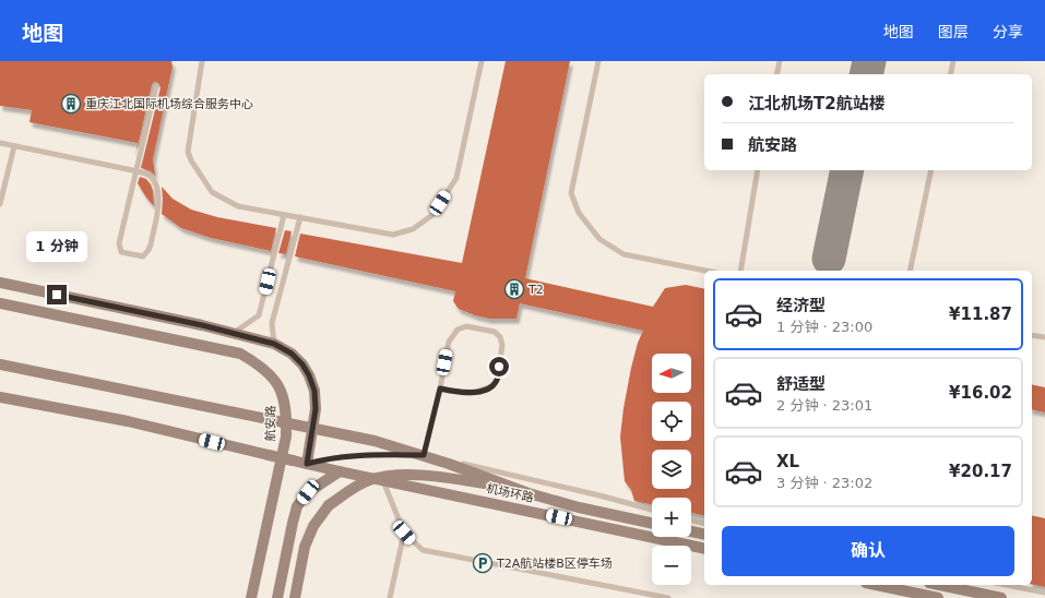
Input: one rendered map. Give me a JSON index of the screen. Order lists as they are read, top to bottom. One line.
{"streets":{"street":["航安路","机场环路"]},"places":{"building":["重庆江北国际机场综合服务中心","T2"],"parking":["T2A航站楼B区停车场"]},"north":"left","page":{"header":"地图","nav":["地图","图层","分享"],"banner":["江北机场T2航站楼","航安路"],"bubble":"1 分钟","list":[{"name":"经济型","note":"1 分钟 · 23:00","value":"¥11.87"},{"name":"舒适型","note":"2 分钟 · 23:01","value":"¥16.02"},{"name":"XL","note":"3 分钟 · 23:02","value":"¥20.17"}],"map_buttons":["+","−"],"buttons":"确认"}}
